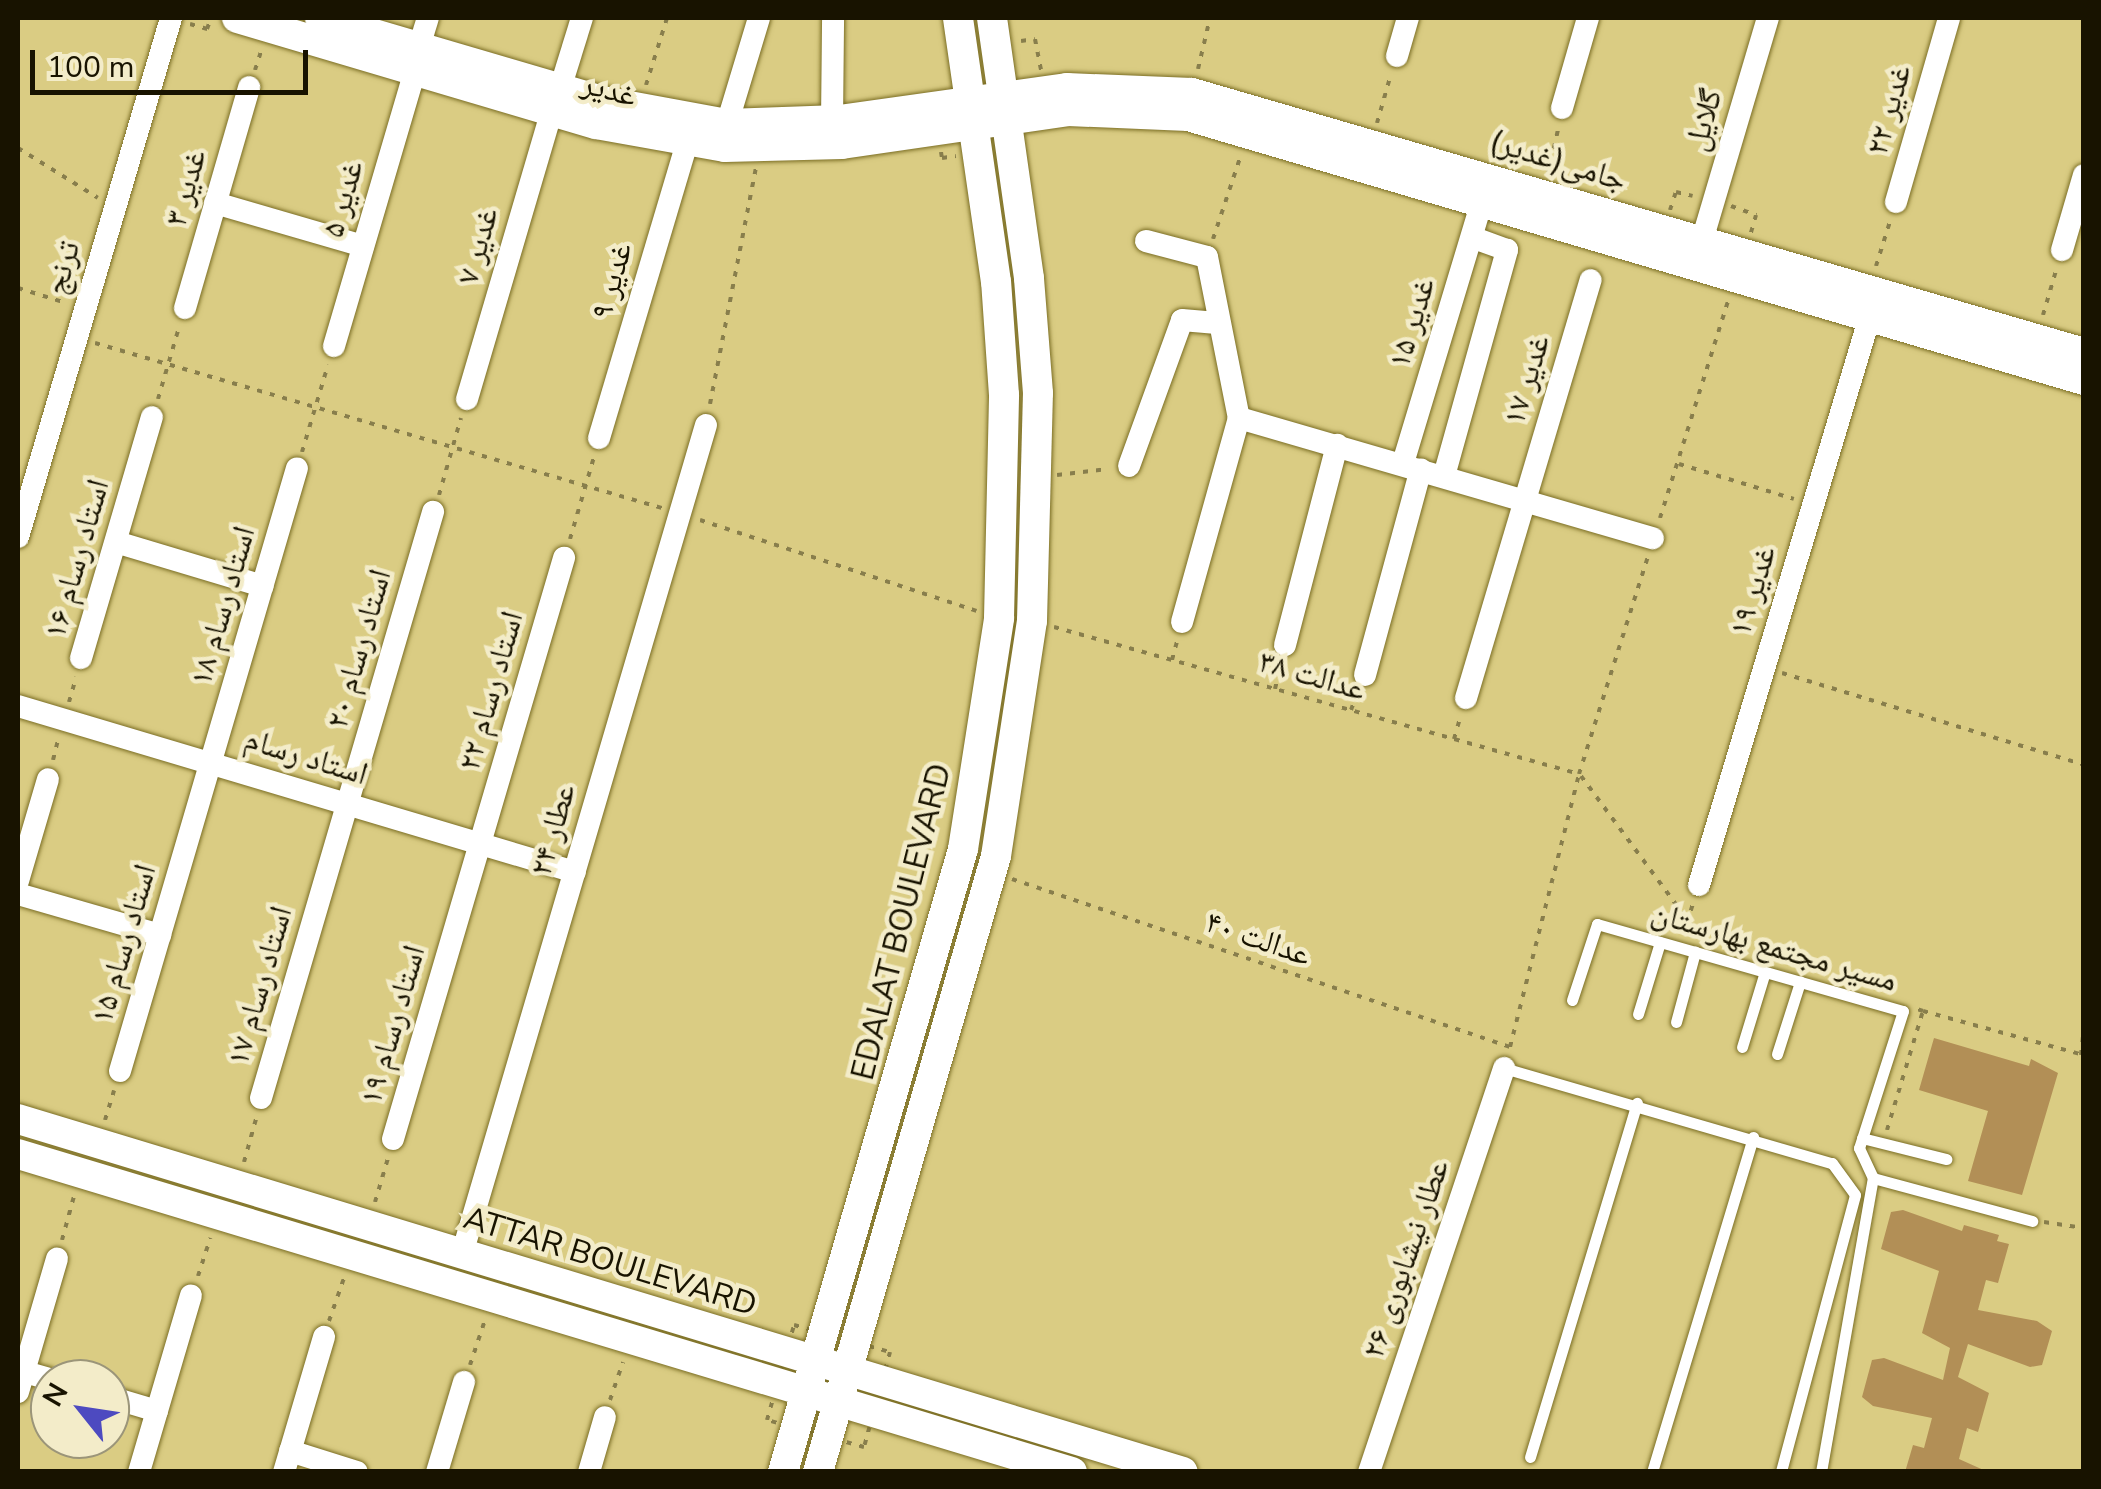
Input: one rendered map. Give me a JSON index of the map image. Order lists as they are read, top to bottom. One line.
{"streets":{"street":["غدیر","غدیر ۲۲","گلایل","جامی(غدیر)","غدیر ۳","غدیر ۵","غدیر ۷","ترنج","غدیر ۹","غدیر ۱۵","غدیر ۱۷","استاد رسام ۱۶","غدیر ۱۹","استاد رسام ۱۸","استاد رسام ۲۰","استاد رسام ۲۲","استاد رسام","عطار ۲۴","EDALAT BOULEVARD","استاد رسام ۱۵","استاد رسام ۱۷","استاد رسام ۱۹","عطار نیشابوری ۲۶","ATTAR BOULEVARD"],"lane":["مسیر مجتمع بهارستان"],"path":["عدالت ۳۸","عدالت ۴۰"]},"crossings":[["غدیر","غدیر ۵"],["غدیر","غدیر ۷"],["غدیر","غدیر ۹"],["غدیر","EDALAT BOULEVARD"],["گلایل","جامی(غدیر)"],["جامی(غدیر)","غدیر ۱۵"],["جامی(غدیر)","غدیر ۱۹"],["استاد رسام ۱۶","استاد رسام"],["استاد رسام ۱۸","استاد رسام"],["استاد رسام ۱۸","استاد رسام ۱۵"],["استاد رسام ۲۰","استاد رسام"],["استاد رسام ۲۰","استاد رسام ۱۷"],["استاد رسام ۲۲","استاد رسام"],["استاد رسام ۲۲","استاد رسام ۱۹"],["استاد رسام","عطار ۲۴"],["استاد رسام","استاد رسام ۱۵"],["استاد رسام","استاد رسام ۱۷"],["استاد رسام","استاد رسام ۱۹"],["عطار ۲۴","ATTAR BOULEVARD"],["EDALAT BOULEVARD","ATTAR BOULEVARD"],["عدالت ۴۰","عطار نیشابوری ۲۶"],["استاد رسام ۱۵","ATTAR BOULEVARD"],["استاد رسام ۱۷","ATTAR BOULEVARD"],["استاد رسام ۱۹","ATTAR BOULEVARD"]],"scale_bar":"100 m","north":"top left"}
